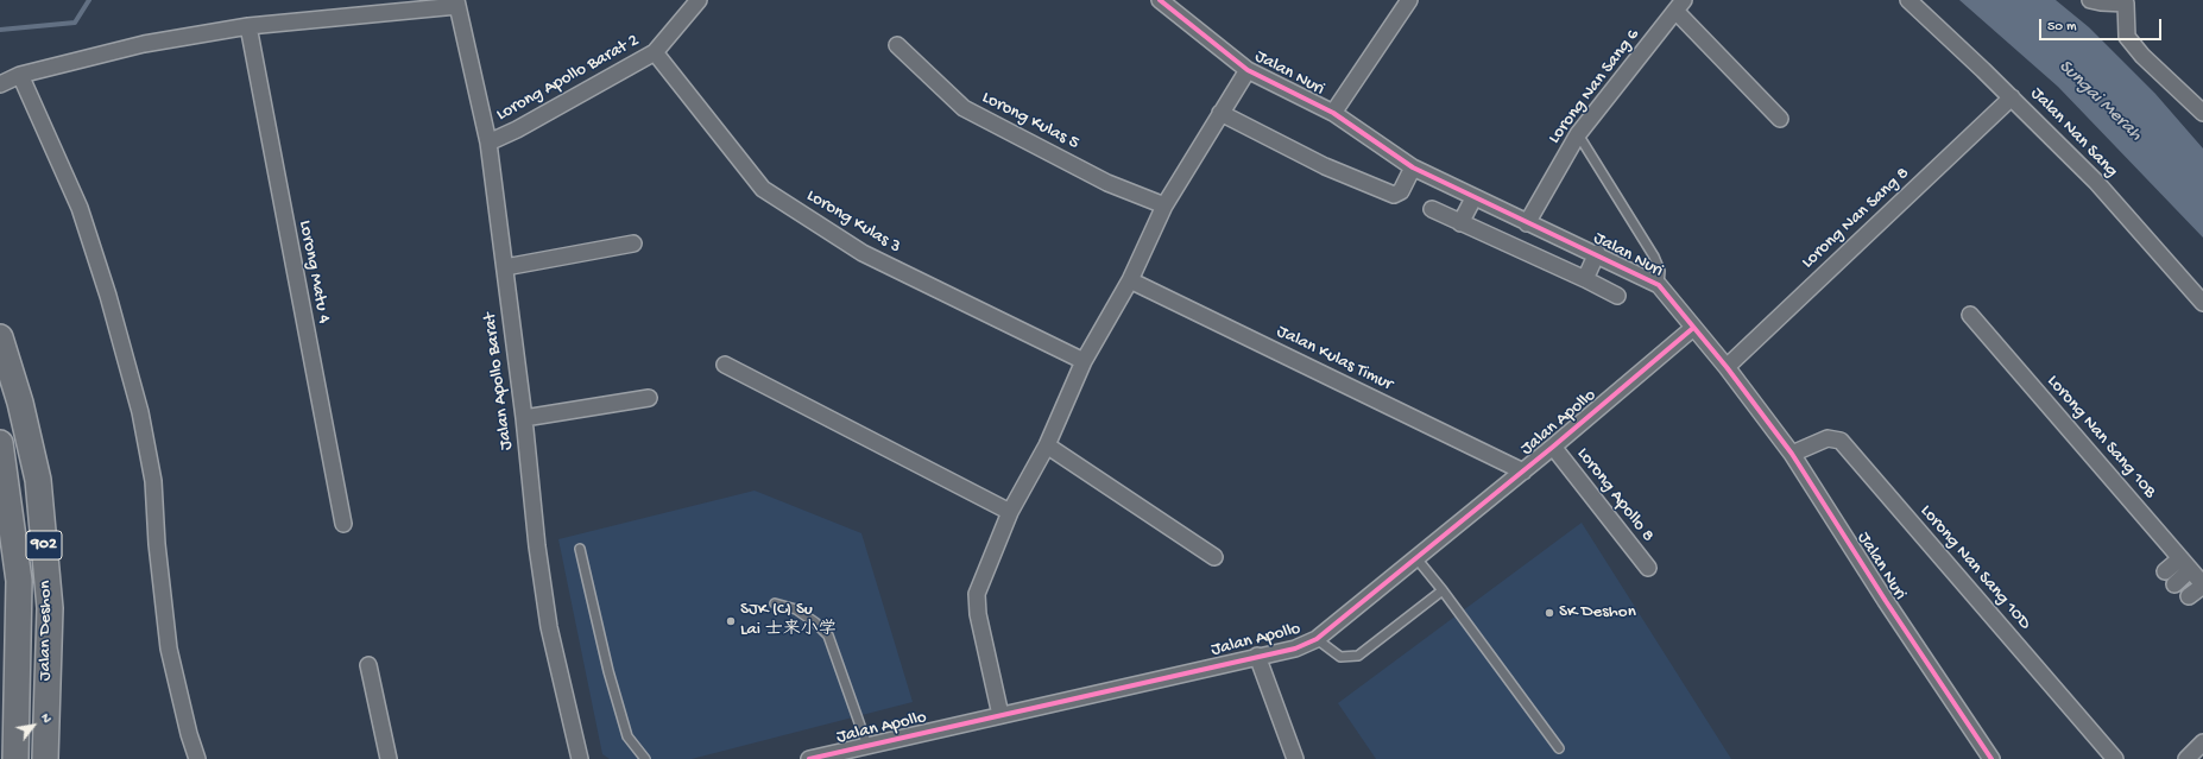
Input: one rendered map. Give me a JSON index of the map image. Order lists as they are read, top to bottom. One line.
{"streets":{"main road":["902","Jalan Deshon"],"street":["Jalan Nuri","Lorong Apollo Barat 2","Lorong Nan Sang 6","Lorong Kulas 5","Jalan Nan Sang","Lorong Nan Sang 8","Lorong Kulas 3","Lorong Matu 4","Jalan Kulas Timur","Jalan Apollo Barat","Jalan Apollo","Lorong Nan Sang 10B","Lorong Apollo 8","Lorong Nan Sang 10D"]},"crossings":[["Jalan Nuri","Lorong Nan Sang 6"],["Jalan Nuri","Lorong Nan Sang 8"],["Jalan Nuri","Jalan Apollo"],["Jalan Nuri","Lorong Nan Sang 10D"],["Lorong Apollo Barat 2","Lorong Kulas 3"],["Lorong Apollo Barat 2","Jalan Apollo Barat"],["Jalan Nan Sang","Lorong Nan Sang 8"],["Jalan Kulas Timur","Jalan Apollo"],["Jalan Apollo","Lorong Apollo 8"]],"water":["Sungai Merah"],"places":["SK Deshon","SJK (C) Su Lai 士来小学"],"scale_bar":"50 m","north":"top right"}
